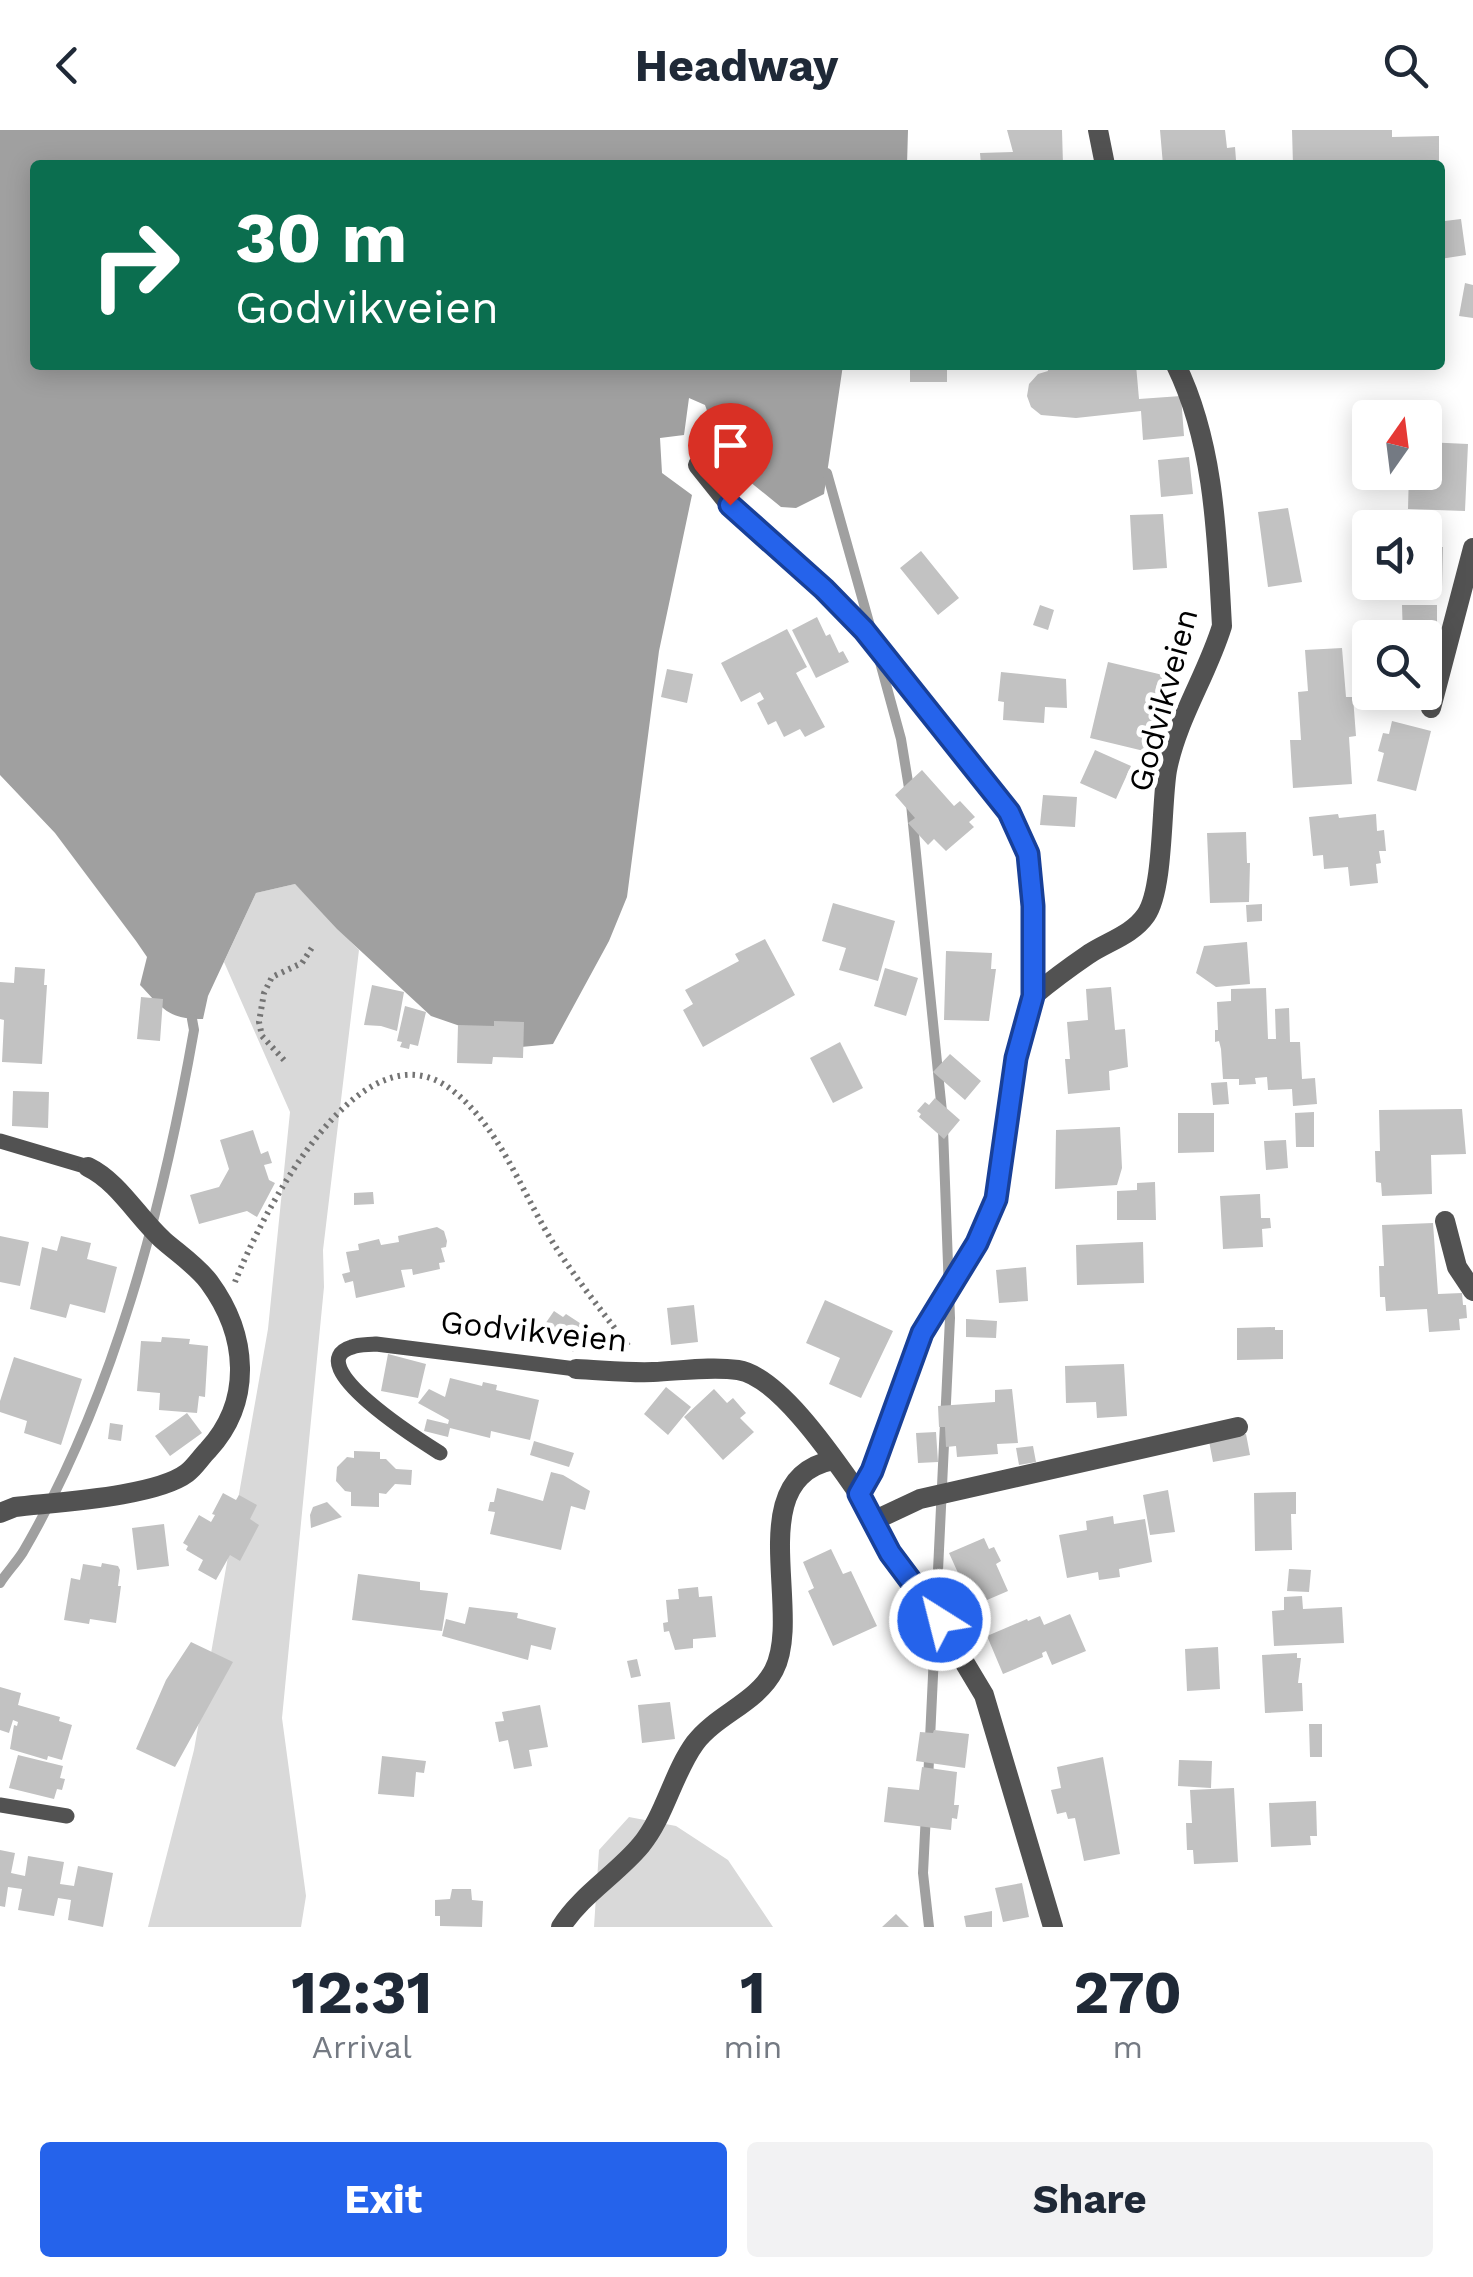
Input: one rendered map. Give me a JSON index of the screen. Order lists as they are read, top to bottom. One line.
{"streets":{"street":["Godvikveien"]},"north":"top","page":{"header":"Headway","turn":["30 m","Godvikveien"],"eta":["12:31","Arrival","1","min","270","m"],"buttons":["Exit","Share"]}}
